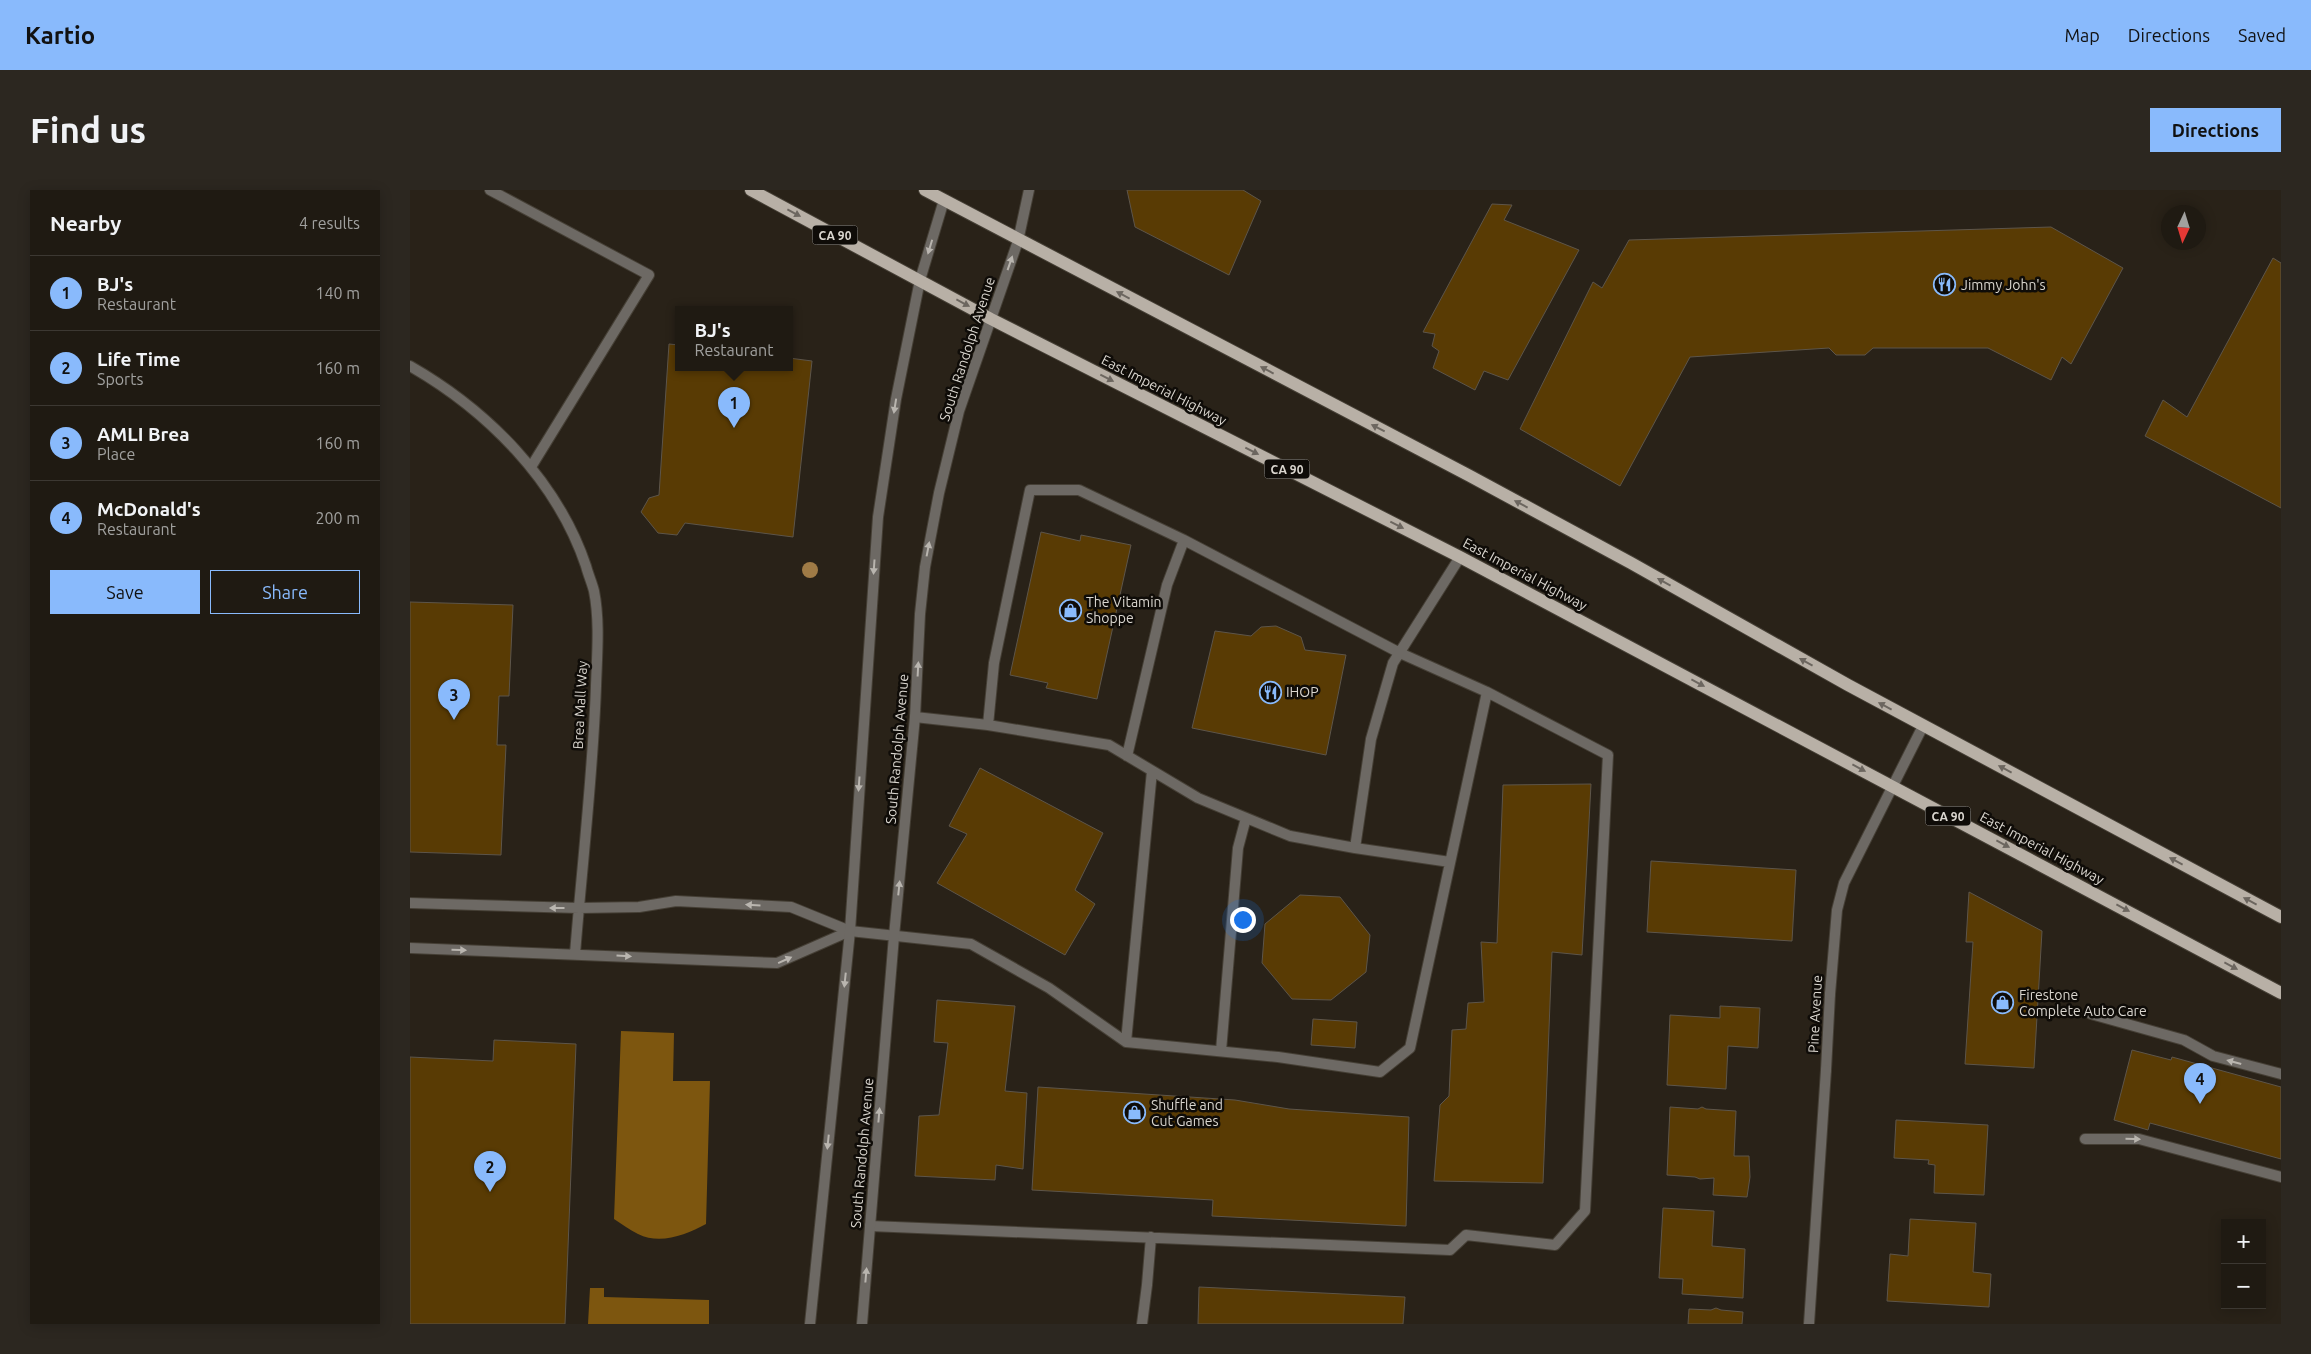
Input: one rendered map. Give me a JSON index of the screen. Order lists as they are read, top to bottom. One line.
{"streets":{"main road":["CA 90","East Imperial Highway"],"street":["South Randolph Avenue","Brea Mall Way","Pine Avenue"]},"crossings":[["South Randolph Avenue","East Imperial Highway"],["East Imperial Highway","Pine Avenue"]],"places":{"restaurant":["Jimmy John's","IHOP"],"shop":["The Vitamin Shoppe","Firestone Complete Auto Care","Shuffle and Cut Games"]},"north":"bottom","page":{"header":"Kartio","nav":["Map","Directions","Saved"],"buttons":["Directions",["Save","Share"]],"title":"Find us","heading":["Nearby","4 results"],"list":[{"mark":"1","name":"BJ's","note":"Restaurant","value":"140 m"},{"mark":"2","name":"Life Time","note":"Sports","value":"160 m"},{"mark":"3","name":"AMLI Brea","note":"Place","value":"160 m"},{"mark":"4","name":"McDonald's","note":"Restaurant","value":"200 m"}],"popup":["BJ's","Restaurant"],"pins":["1","3","4","2"],"map_buttons":["+","−"]}}
